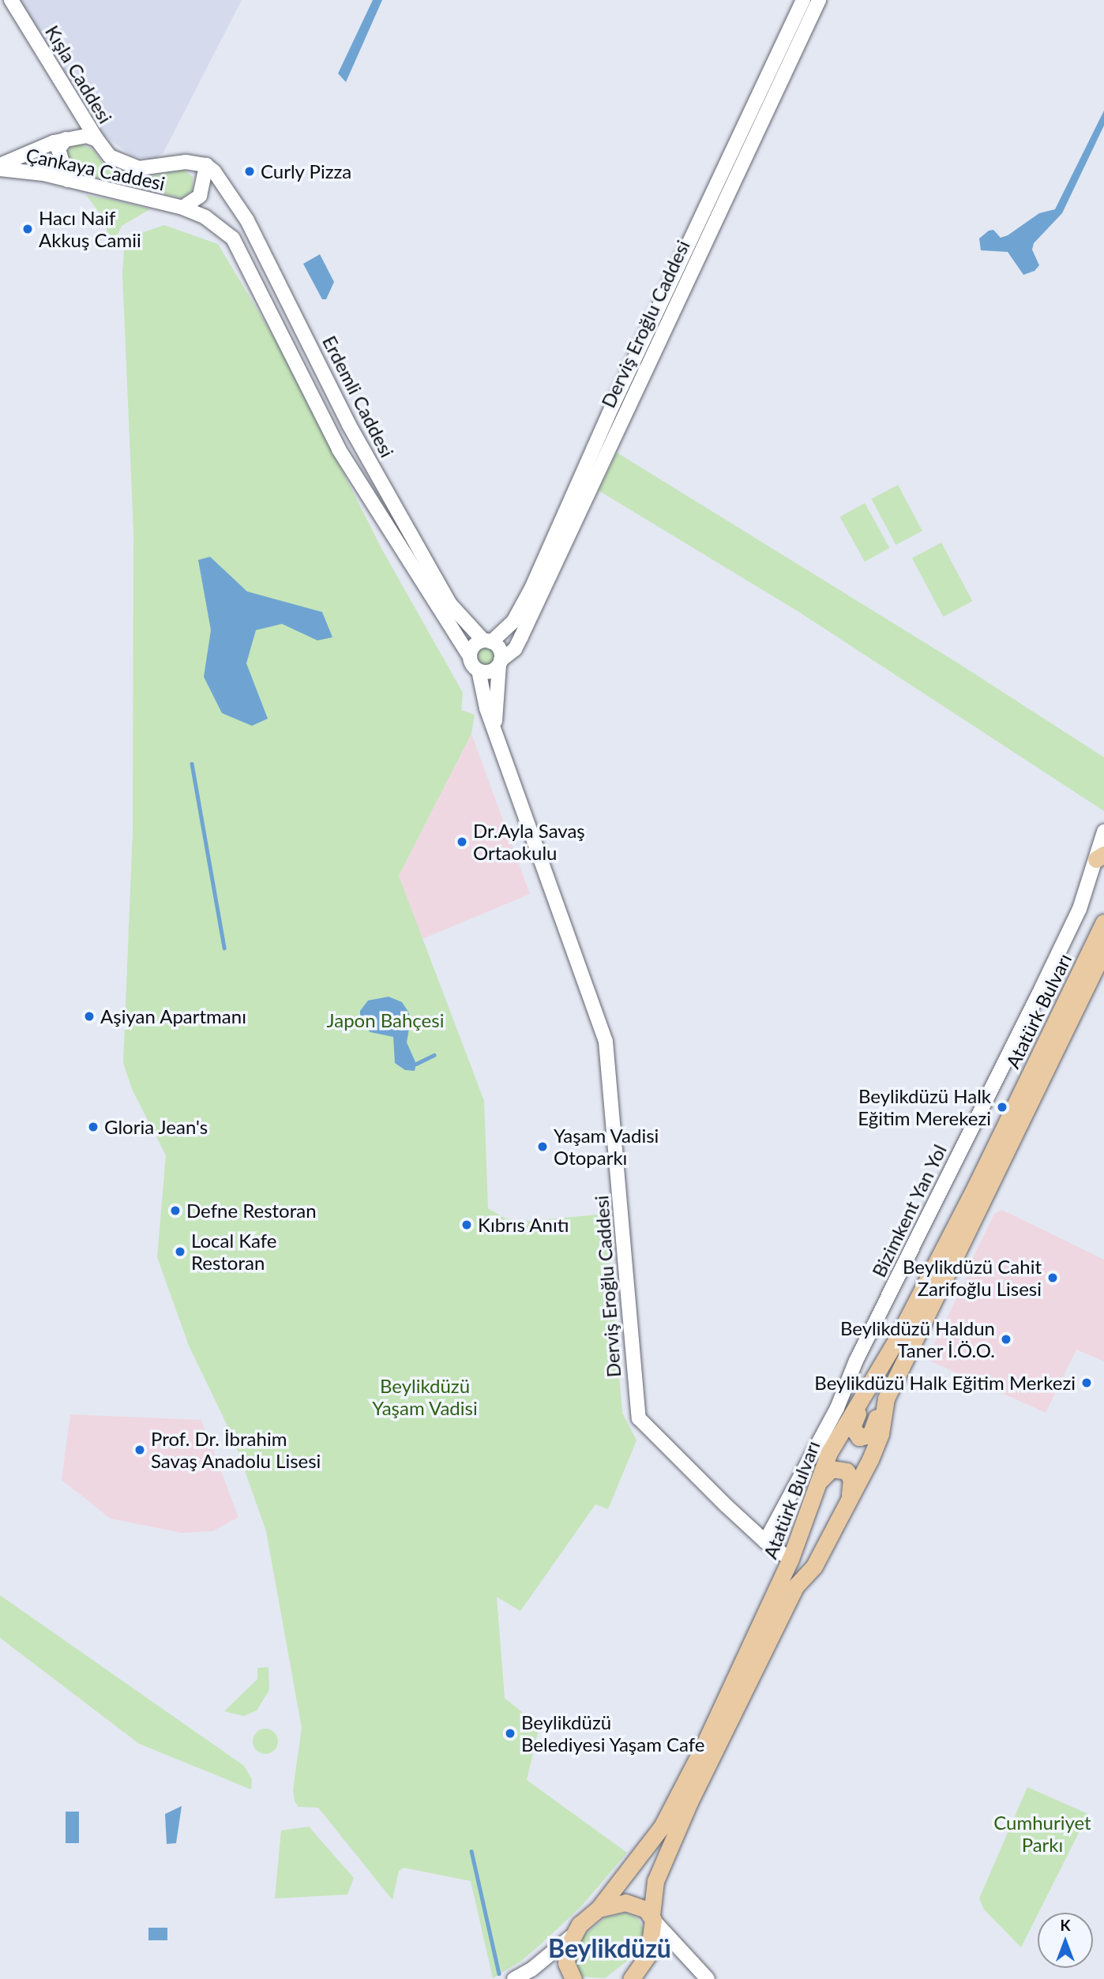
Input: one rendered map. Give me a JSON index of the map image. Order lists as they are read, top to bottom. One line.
{"streets":{"main road":["Kışla Caddesi","Çankaya Caddesi","Derviş Eroğlu Caddesi","Erdemli Caddesi","Atatürk Bulvarı","Bizimkent Yan Yol"]},"crossings":[["Kışla Caddesi","Erdemli Caddesi"],["Çankaya Caddesi","Erdemli Caddesi"],["Derviş Eroğlu Caddesi","Erdemli Caddesi"],["Derviş Eroğlu Caddesi","Atatürk Bulvarı"],["Derviş Eroğlu Caddesi","Bizimkent Yan Yol"]],"districts":["Beylikdüzü"],"parks":["Japon Bahçesi","Beylikdüzü Yaşam Vadisi","Cumhuriyet Parkı"],"places":["Curly Pizza","Hacı Naif Akkuş Camii","Dr.Ayla Savaş Ortaokulu","Aşiyan Apartmanı","Beylikdüzü Halk Eğitim Merekezi","Gloria Jean's","Yaşam Vadisi Otoparkı","Defne Restoran","Kıbrıs Anıtı","Local Kafe Restoran","Beylikdüzü Cahit Zarifoğlu Lisesi","Beylikdüzü Haldun Taner İ.Ö.O.","Beylikdüzü Halk Eğitim Merkezi","Prof. Dr. İbrahim Savaş Anadolu Lisesi","Beylikdüzü Belediyesi Yaşam Cafe"],"north":"top"}
